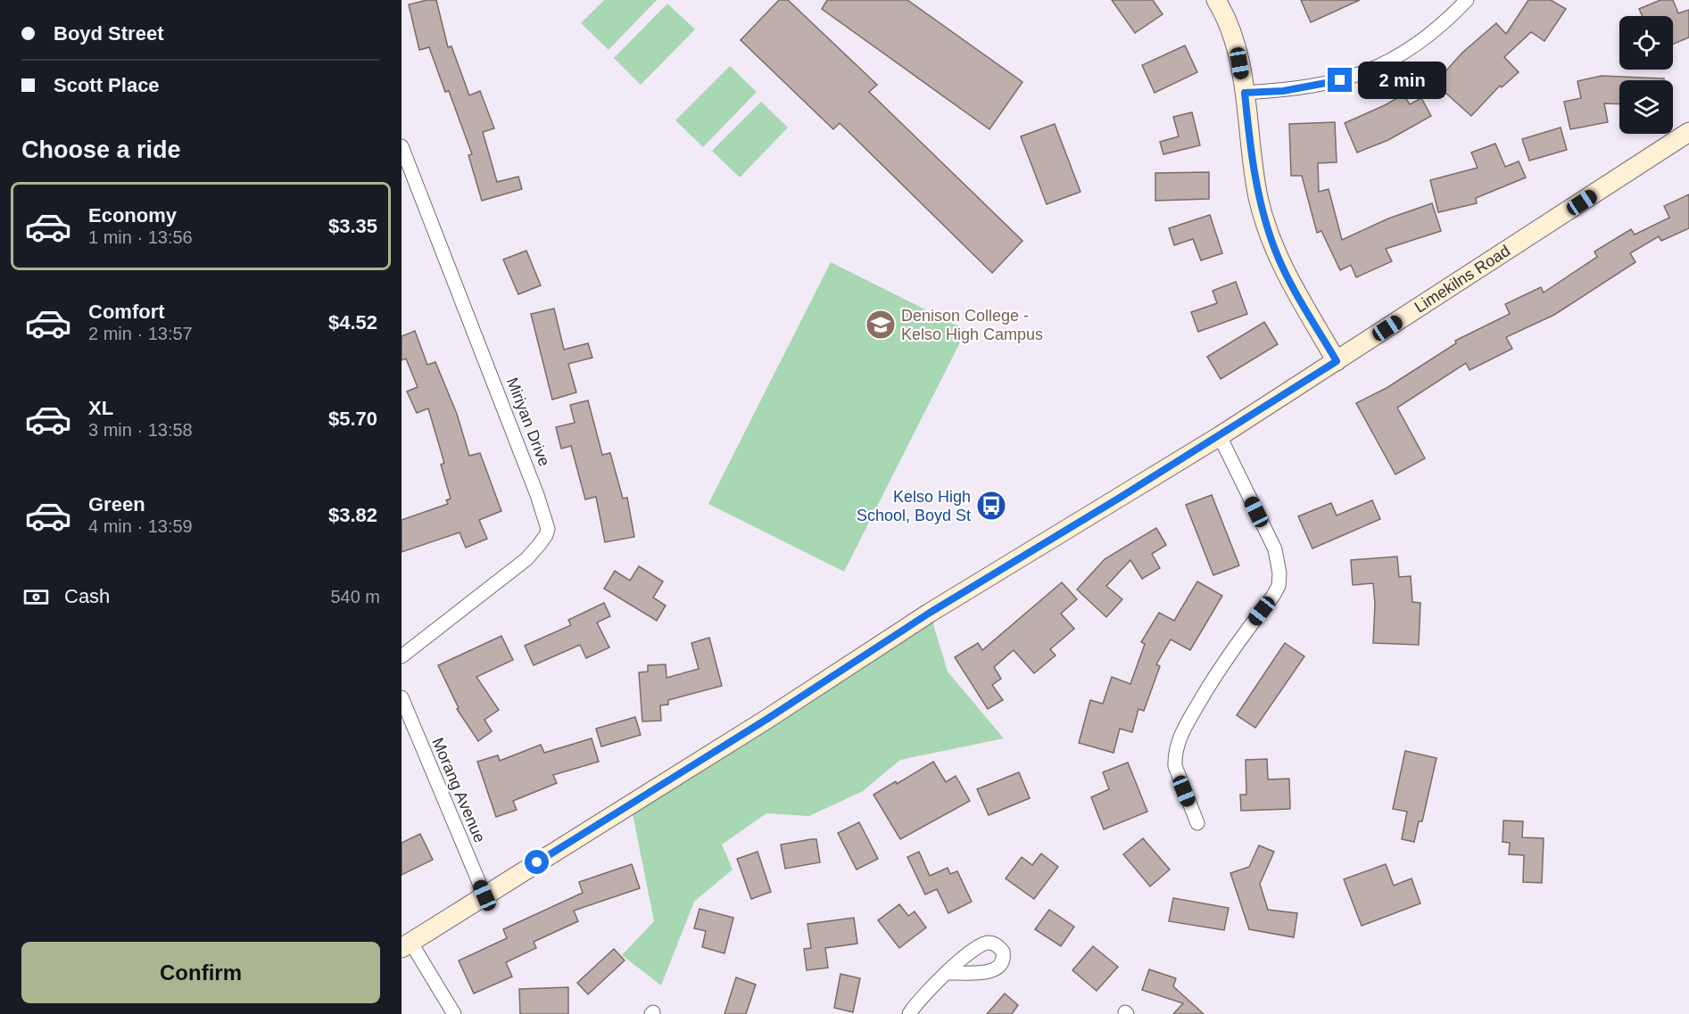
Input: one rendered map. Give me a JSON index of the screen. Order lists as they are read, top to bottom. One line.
{"streets":{"main road":["Limekilns Road"],"street":["Miriyan Drive","Morang Avenue"]},"crossings":[["Limekilns Road","Morang Avenue"]],"places":{"school or university":["Denison College - Kelso High Campus"],"bus stop":["Kelso High School, Boyd St"]},"page":{"banner":["Boyd Street","Scott Place"],"bubble":"2 min","heading":"Choose a ride","list":[{"name":"Economy","note":"1 min · 13:56","value":"$3.35"},{"name":"Comfort","note":"2 min · 13:57","value":"$4.52"},{"name":"XL","note":"3 min · 13:58","value":"$5.70"},{"name":"Green","note":"4 min · 13:59","value":"$3.82"}],"pay":["Cash","540 m"],"buttons":"Confirm"}}
